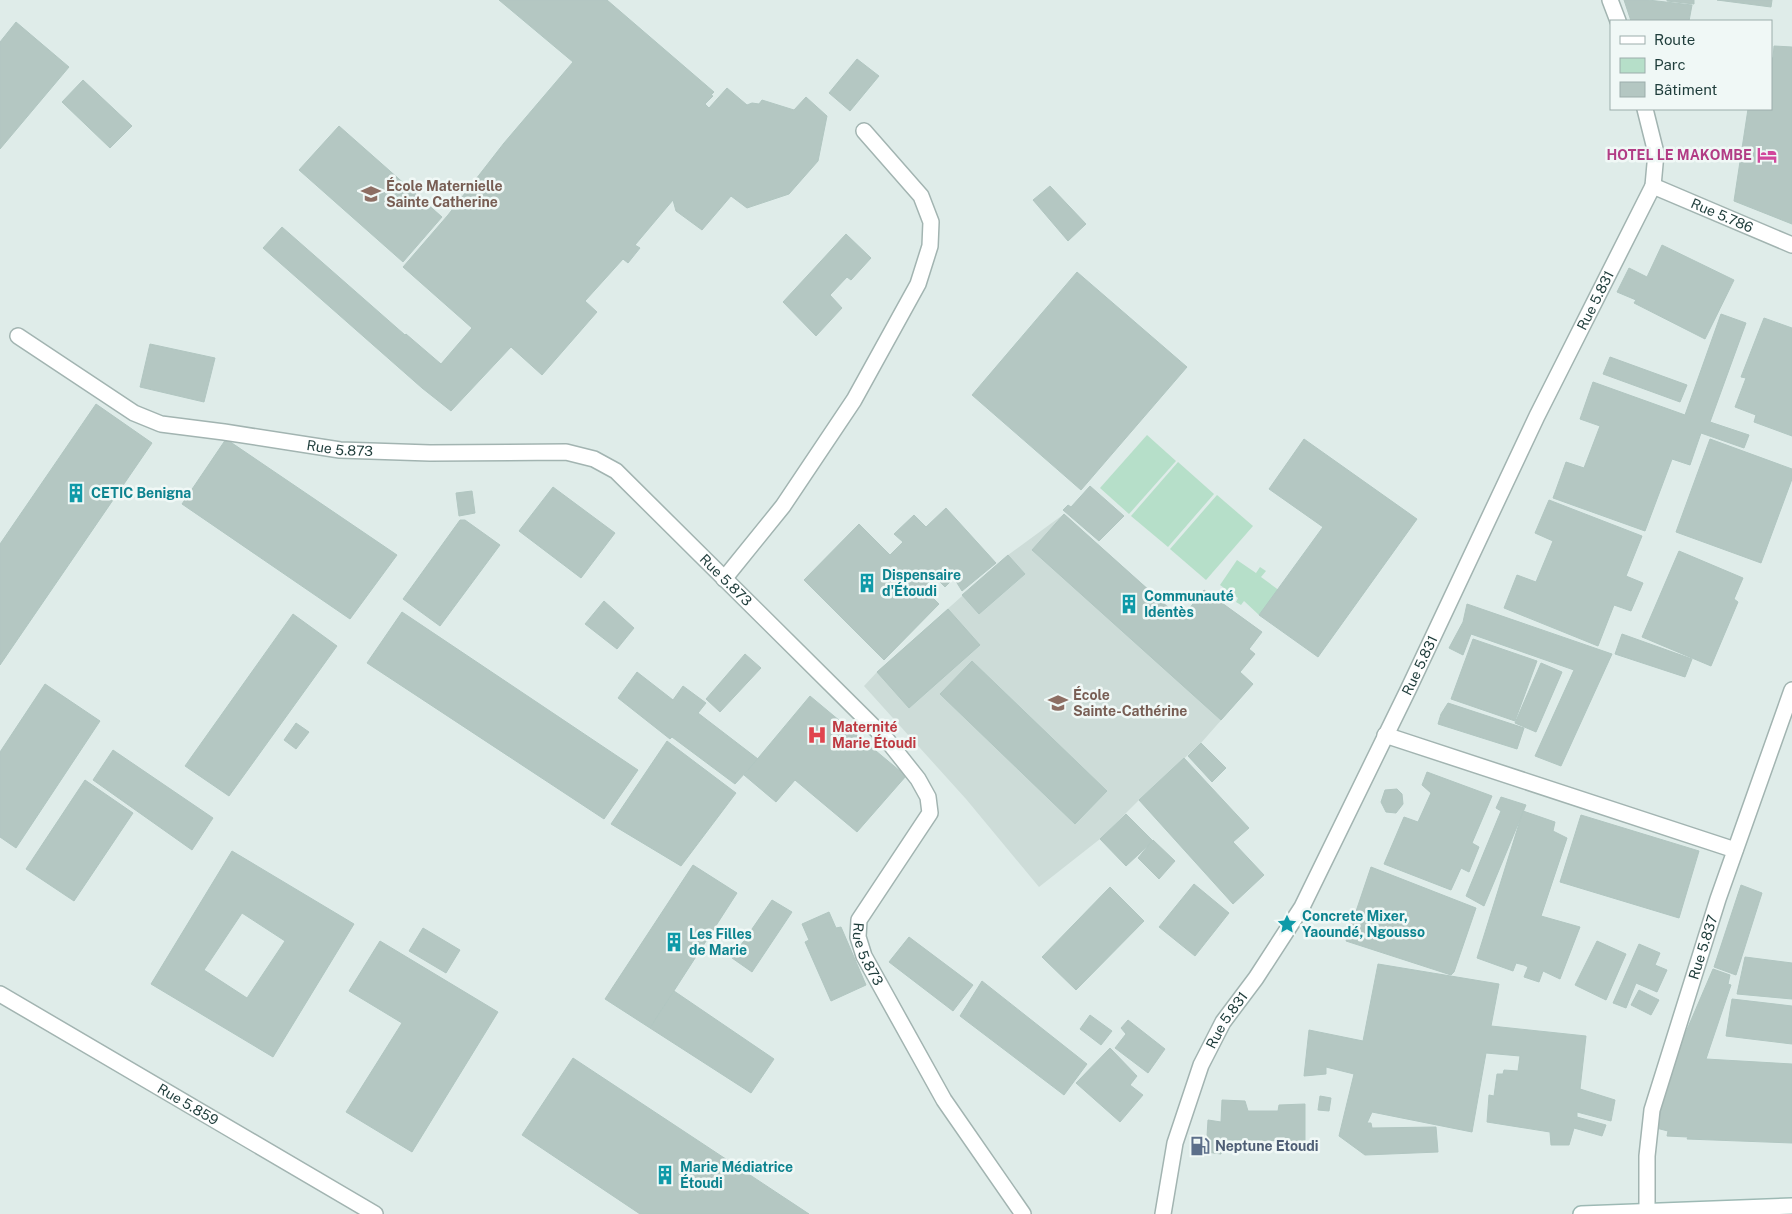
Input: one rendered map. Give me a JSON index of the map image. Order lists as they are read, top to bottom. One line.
{"streets":{"street":["Rue 5.786","Rue 5.831","Rue 5.873","Rue 5.837","Rue 5.859"]},"crossings":[["Rue 5.786","Rue 5.831"]],"places":{"hotel":["HOTEL LE MAKOMBE"],"school or university":["École Maternielle Sainte Catherine","École Sainte-Cathérine"],"building":["CETIC Benigna","Dispensaire d'Étoudi","Communauté Identès","Les Filles de Marie","Marie Médiatrice Étoudi"],"hospital":["Maternité Marie Étoudi"],"place":["Concrete Mixer, Yaoundé, Ngousso"],"fuel station":["Neptune Etoudi"]},"legend":["Route","Parc","Bâtiment"]}
